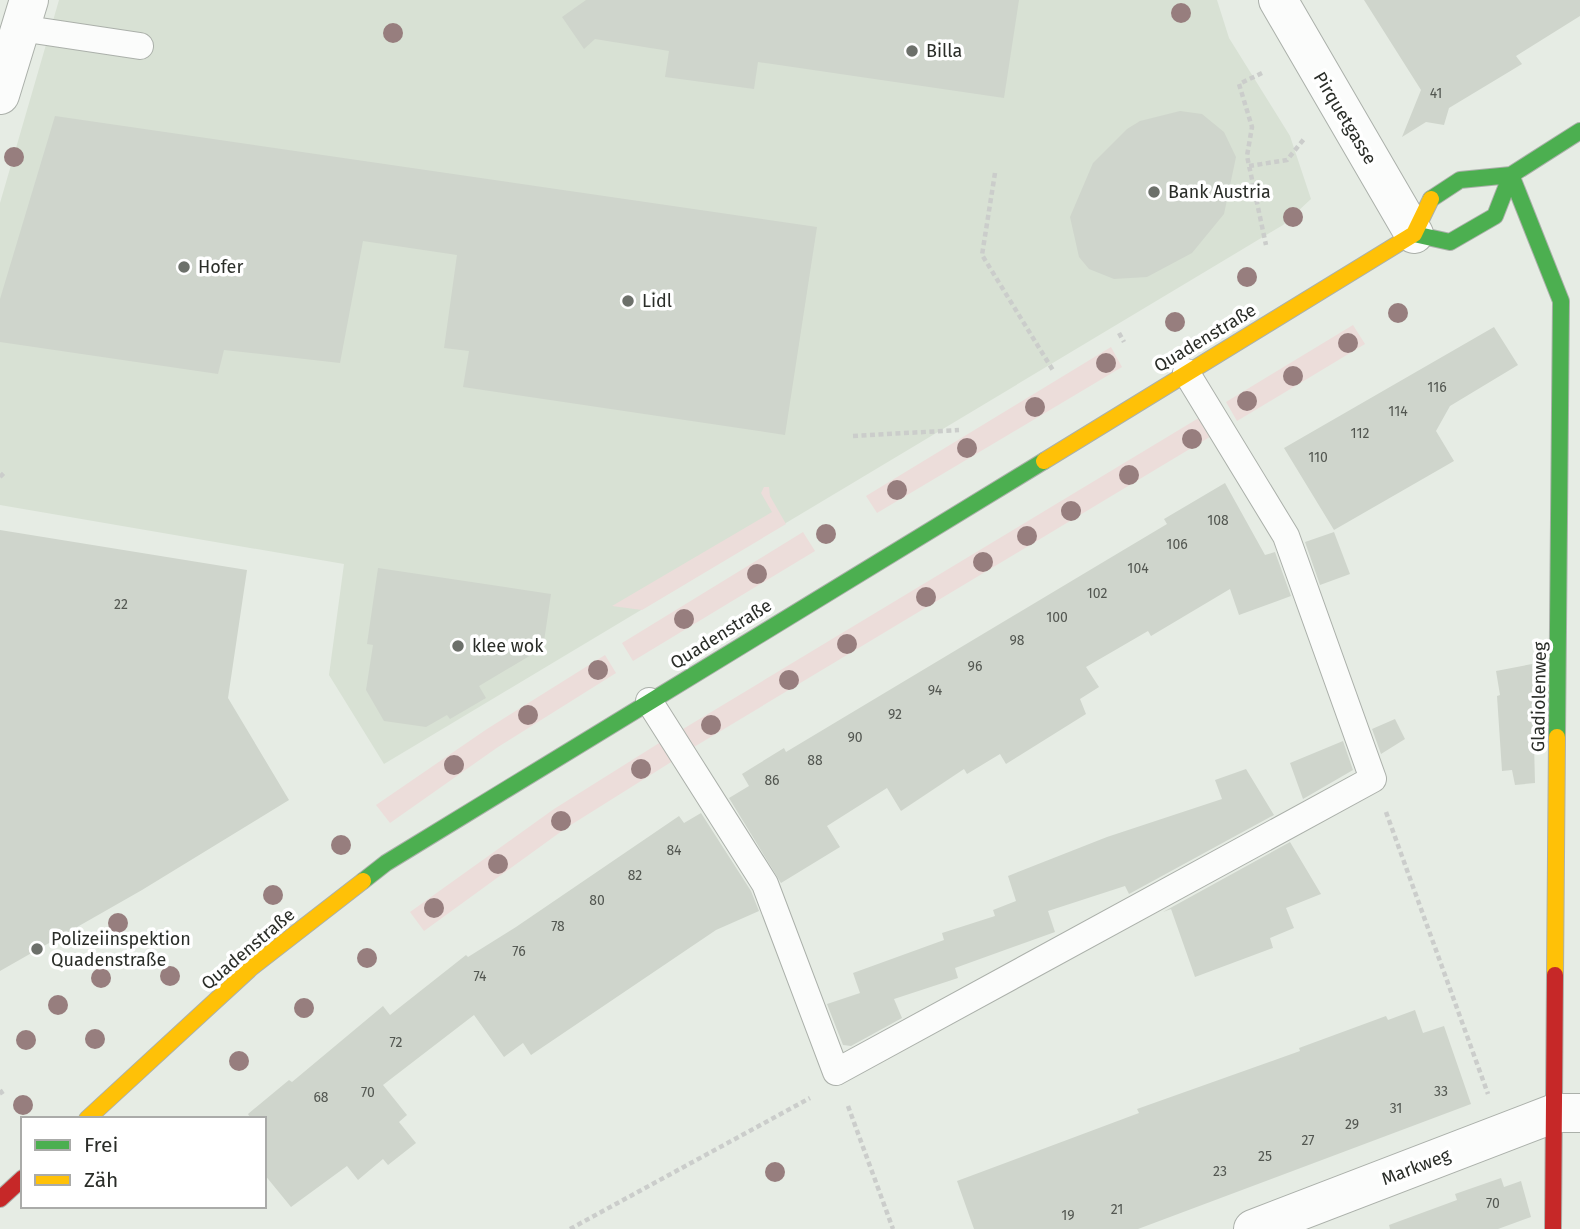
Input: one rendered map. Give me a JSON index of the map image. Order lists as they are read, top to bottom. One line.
{"streets":{"street":["Pirquetgasse","Quadenstraße","Gladiolenweg","Markweg"]},"crossings":[["Pirquetgasse","Quadenstraße"],["Gladiolenweg","Markweg"]],"places":["Billa","Bank Austria","Hofer","Lidl","klee wok","Polizeiinspektion Quadenstraße"],"house_numbers":["41","116","114","112","110","108","106","104","102","22","100","98","96","94","92","90","88","86","84","82","80","78","76","74","72","33","70","68","31","29","27","25","23","70","21","19"],"legend":["Frei","Zäh"]}
